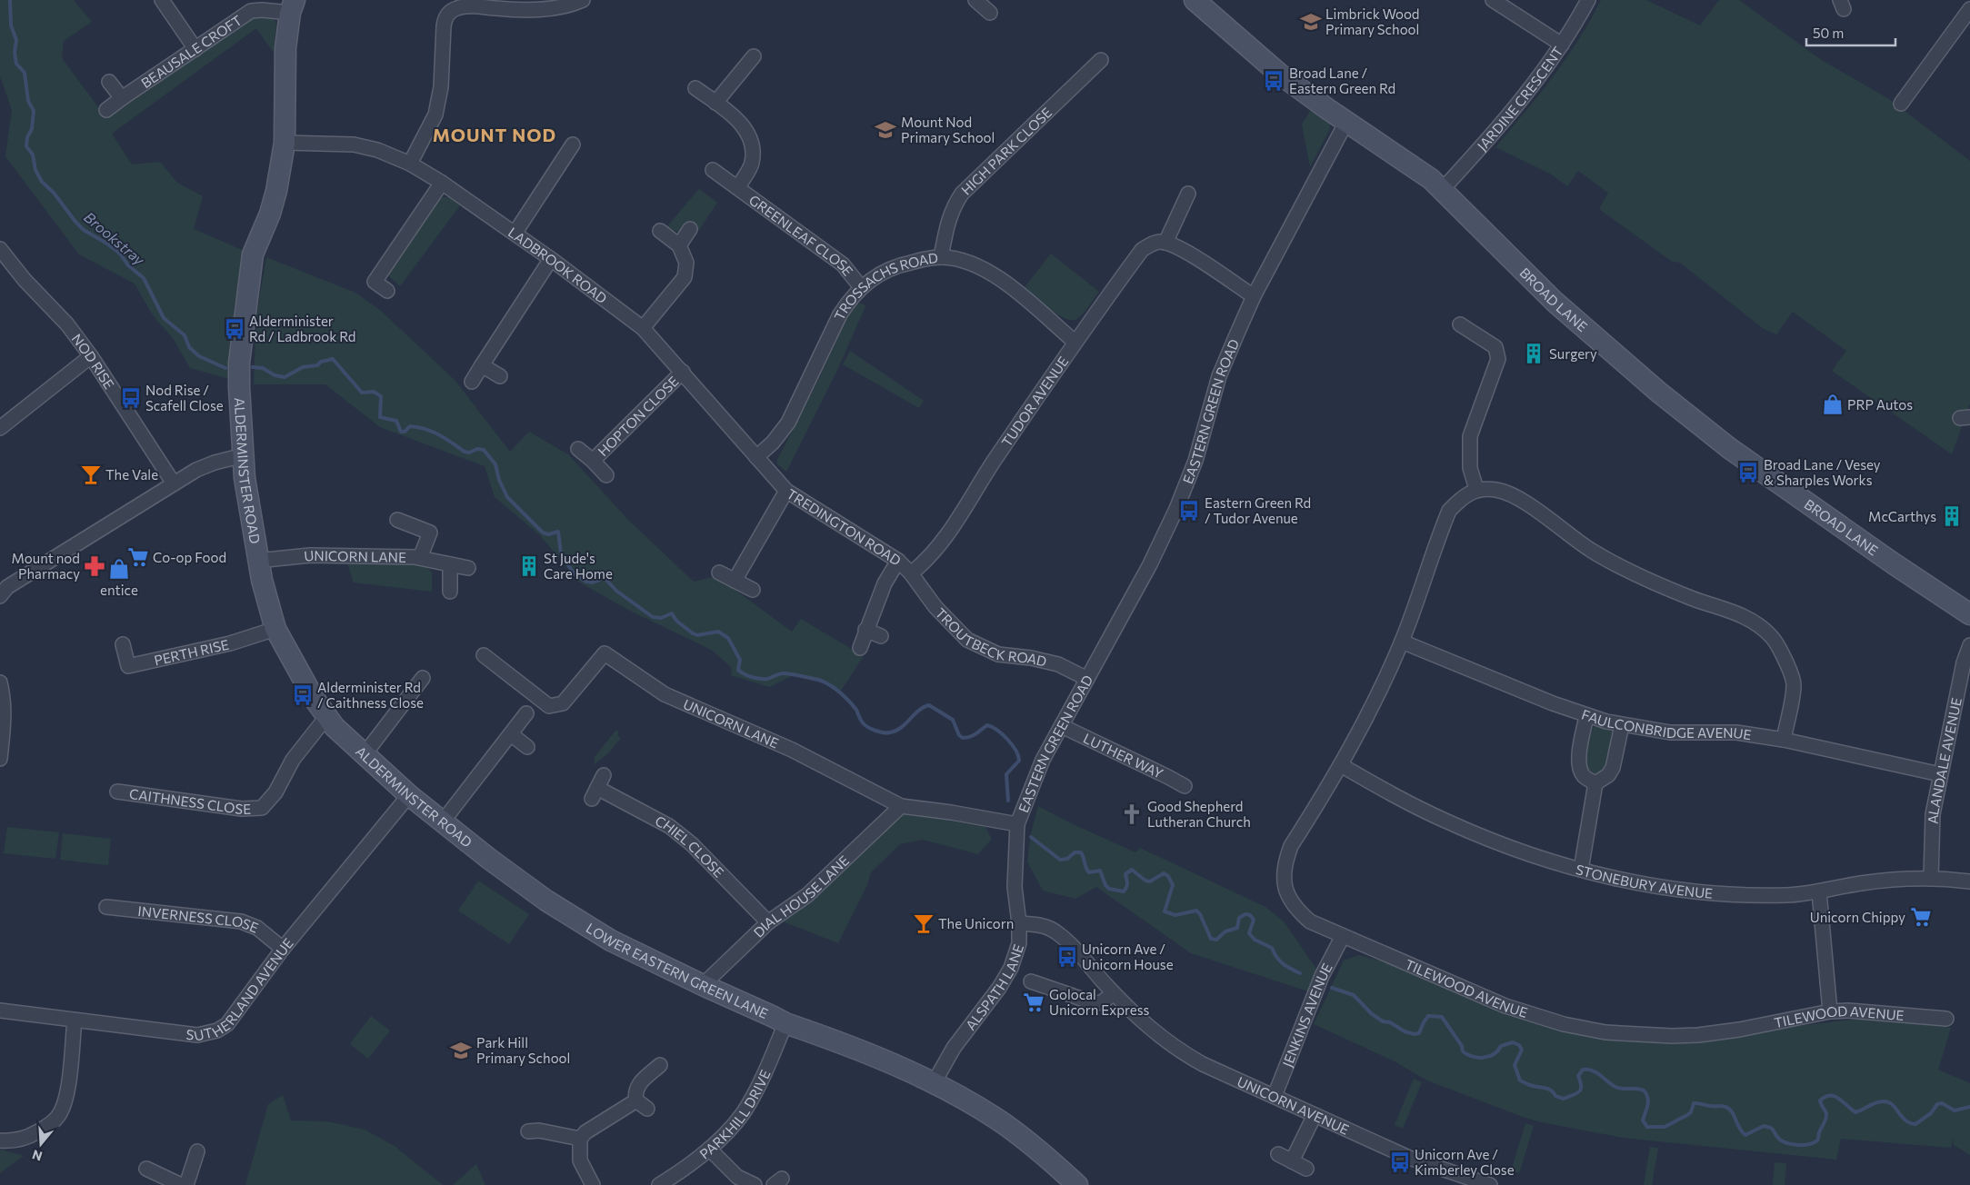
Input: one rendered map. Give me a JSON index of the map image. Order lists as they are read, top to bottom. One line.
{"streets":{"street":["BEAUSALE CROFT","JARDINE CRESCENT","HIGH PARK CLOSE","GREENLEAF CLOSE","LADBROOK ROAD","TROSSACHS ROAD","BROAD LANE","NOD RISE","TUDOR AVENUE","EASTERN GREEN ROAD","HOPTON CLOSE","ALDERMINSTER ROAD","TREDINGTON ROAD","UNICORN LANE","TROUTBECK ROAD","PERTH RISE","FAULCONBRIDGE AVENUE","LUTHER WAY","ALANDALE AVENUE","CAITHNESS CLOSE","CHIEL CLOSE","STONEBURY AVENUE","DIAL HOUSE LANE","INVERNESS CLOSE","LOWER EASTERN GREEN LANE","SUTHERLAND AVENUE","ALSPATH LANE","TILEWOOD AVENUE","JENKINS AVENUE","UNICORN AVENUE","PARKHILL DRIVE"]},"crossings":[["BEAUSALE CROFT","ALDERMINSTER ROAD"],["JARDINE CRESCENT","BROAD LANE"],["HIGH PARK CLOSE","TROSSACHS ROAD"],["GREENLEAF CLOSE","TROSSACHS ROAD"],["LADBROOK ROAD","TROSSACHS ROAD"],["LADBROOK ROAD","HOPTON CLOSE"],["LADBROOK ROAD","ALDERMINSTER ROAD"],["LADBROOK ROAD","TREDINGTON ROAD"],["TROSSACHS ROAD","TUDOR AVENUE"],["BROAD LANE","EASTERN GREEN ROAD"],["TUDOR AVENUE","TREDINGTON ROAD"],["TUDOR AVENUE","TROUTBECK ROAD"],["EASTERN GREEN ROAD","UNICORN LANE"],["EASTERN GREEN ROAD","TROUTBECK ROAD"],["EASTERN GREEN ROAD","LUTHER WAY"],["EASTERN GREEN ROAD","ALSPATH LANE"],["ALDERMINSTER ROAD","UNICORN LANE"],["ALDERMINSTER ROAD","PERTH RISE"],["ALDERMINSTER ROAD","CAITHNESS CLOSE"],["ALDERMINSTER ROAD","LOWER EASTERN GREEN LANE"],["ALDERMINSTER ROAD","SUTHERLAND AVENUE"],["TREDINGTON ROAD","TROUTBECK ROAD"],["UNICORN LANE","DIAL HOUSE LANE"],["UNICORN LANE","ALSPATH LANE"],["FAULCONBRIDGE AVENUE","ALANDALE AVENUE"],["FAULCONBRIDGE AVENUE","TILEWOOD AVENUE"],["ALANDALE AVENUE","STONEBURY AVENUE"],["CHIEL CLOSE","DIAL HOUSE LANE"],["STONEBURY AVENUE","TILEWOOD AVENUE"],["DIAL HOUSE LANE","LOWER EASTERN GREEN LANE"],["INVERNESS CLOSE","SUTHERLAND AVENUE"],["LOWER EASTERN GREEN LANE","ALSPATH LANE"],["LOWER EASTERN GREEN LANE","PARKHILL DRIVE"],["ALSPATH LANE","UNICORN AVENUE"],["TILEWOOD AVENUE","JENKINS AVENUE"],["JENKINS AVENUE","UNICORN AVENUE"]],"districts":["MOUNT NOD"],"water":["Brookstray"],"places":{"school or university":["Limbrick Wood Primary School","Mount Nod Primary School","Park Hill Primary School"],"bus stop":["Broad Lane / Eastern Green Rd","Alderminister Rd / Ladbrook Rd","Nod Rise / Scafell Close","Broad Lane / Vesey & Sharples Works","Eastern Green Rd / Tudor Avenue","Alderminister Rd / Caithness Close","Unicorn Ave / Unicorn House","Unicorn Ave / Kimberley Close"],"building":["Surgery","McCarthys","St Jude's Care Home"],"shop":["PRP Autos","entice"],"bar":["The Vale","The Unicorn"],"supermarket":["Co-op Food","Unicorn Chippy","Golocal Unicorn Express"],"pharmacy":["Mount nod Pharmacy"],"church":["Good Shepherd Lutheran Church"]},"scale_bar":"50 m","north":"bottom"}
